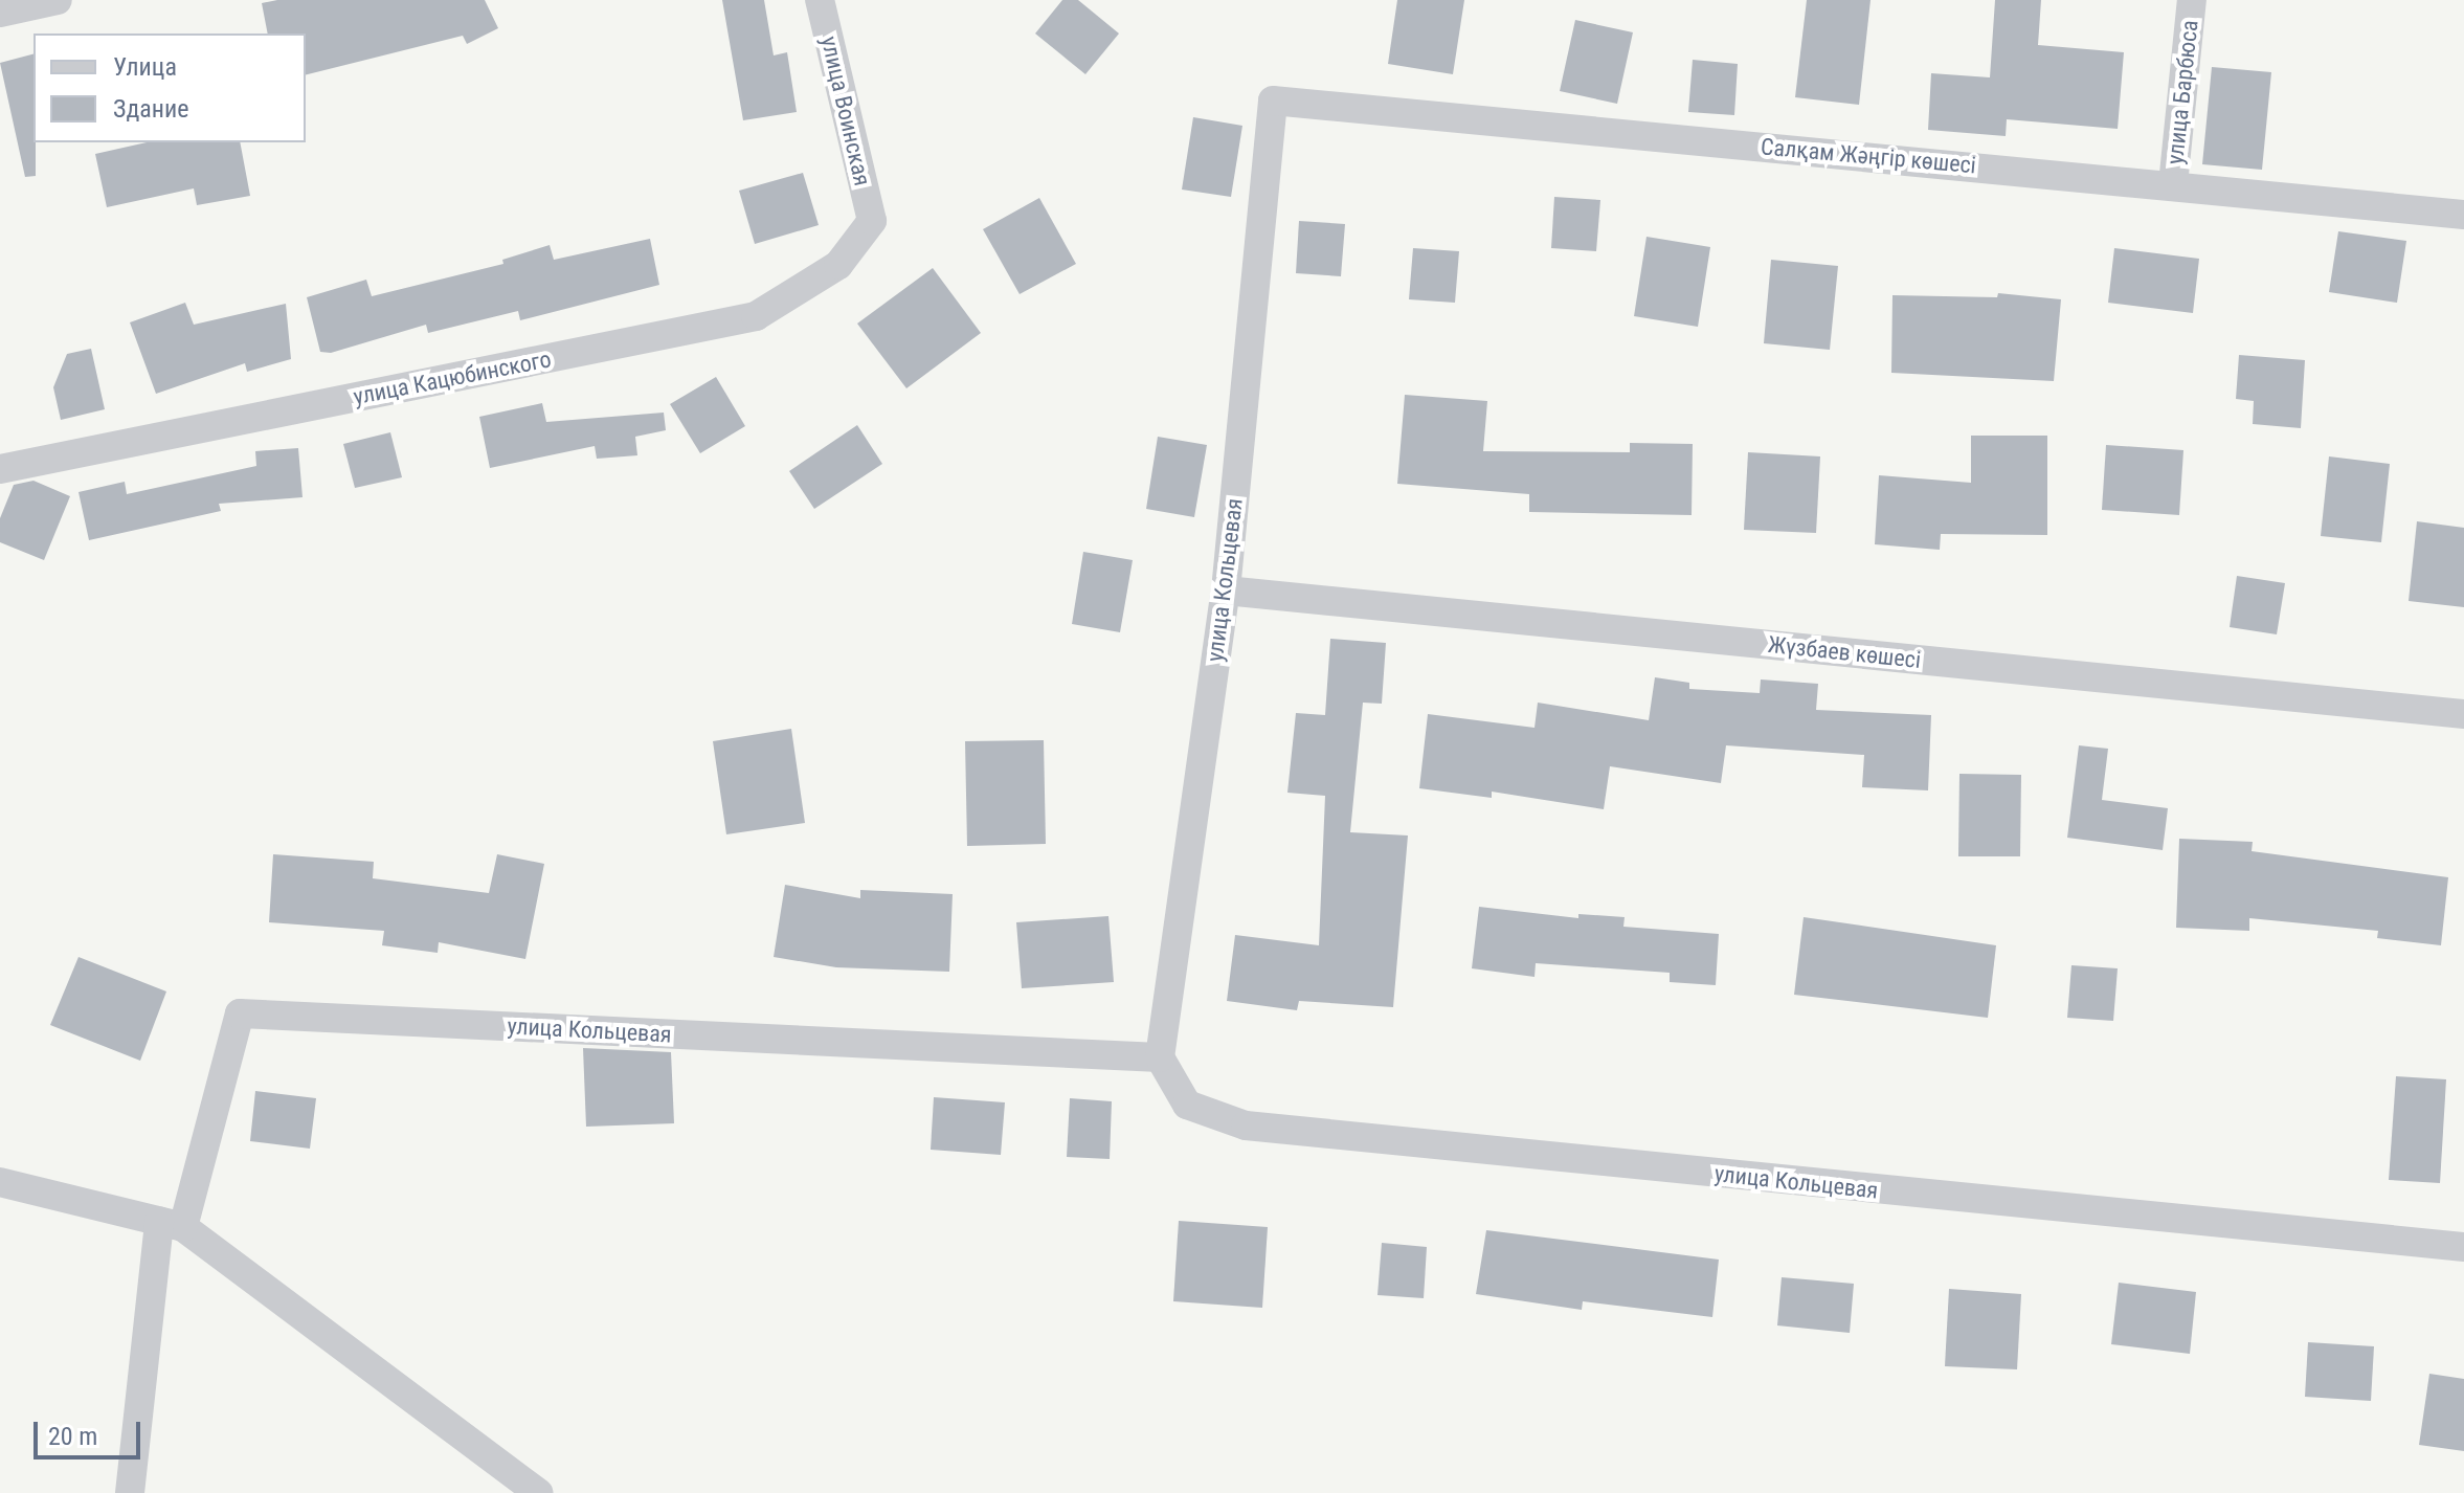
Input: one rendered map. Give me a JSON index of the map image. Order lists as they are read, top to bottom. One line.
{"streets":{"street":["улица Барбюса","улица Воинская","Салқам Жәңгір көшесі","улица Кацюбинского","улица Кольцевая","Жүзбаев көшесі"]},"crossings":[["улица Барбюса","Салқам Жәңгір көшесі"],["улица Воинская","улица Кацюбинского"],["Салқам Жәңгір көшесі","улица Кольцевая"],["улица Кольцевая","Жүзбаев көшесі"]],"legend":["Улица","Здание"],"scale_bar":"20 m"}
